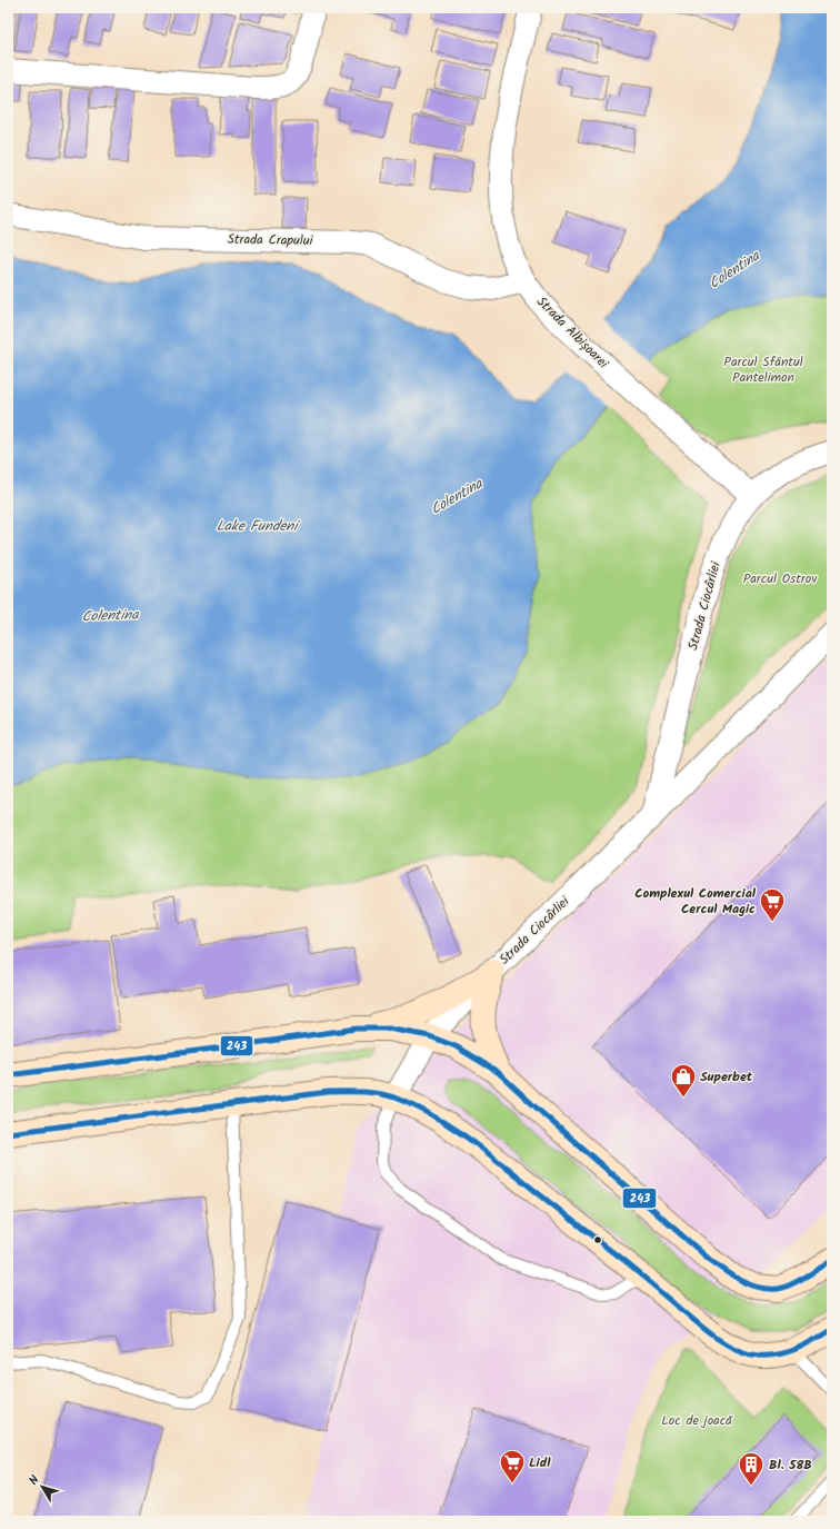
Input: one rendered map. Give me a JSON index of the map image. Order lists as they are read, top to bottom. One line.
{"streets":{"street":["Strada Crapului","Strada Albișoarei","Strada Ciocârliei"]},"crossings":[["Strada Crapului","Strada Albișoarei"],["Strada Albișoarei","Strada Ciocârliei"]],"water":["Colentina","Lake Fundeni"],"parks":["Parcul Sfântul Pantelimon","Parcul Ostrov","Loc de joacă"],"places":{"supermarket":["Complexul Comercial Cercul Magic","Lidl"],"shop":["Superbet"],"building":["Bl. 58B"]},"lines":["transit line 243"],"north":"top left"}
